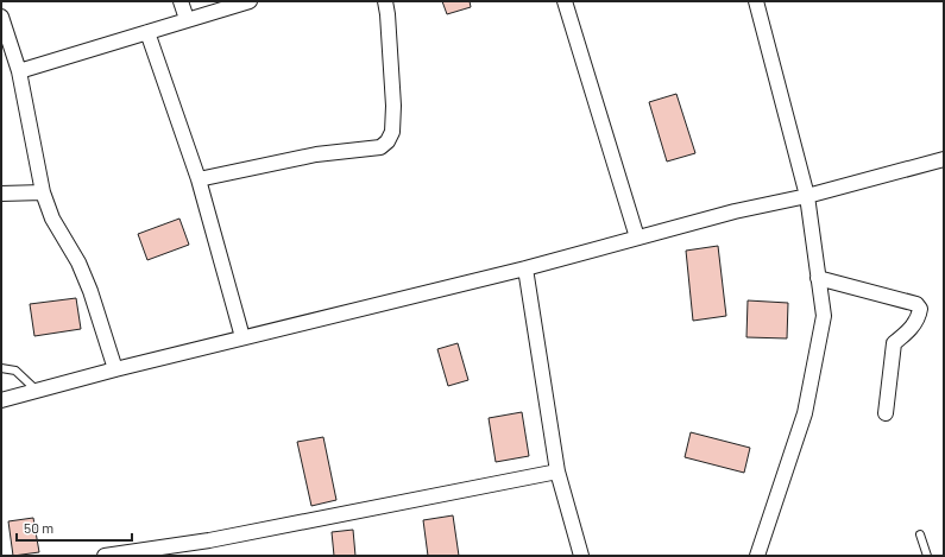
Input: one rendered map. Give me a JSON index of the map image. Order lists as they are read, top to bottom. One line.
{"scale_bar":"50 m"}
